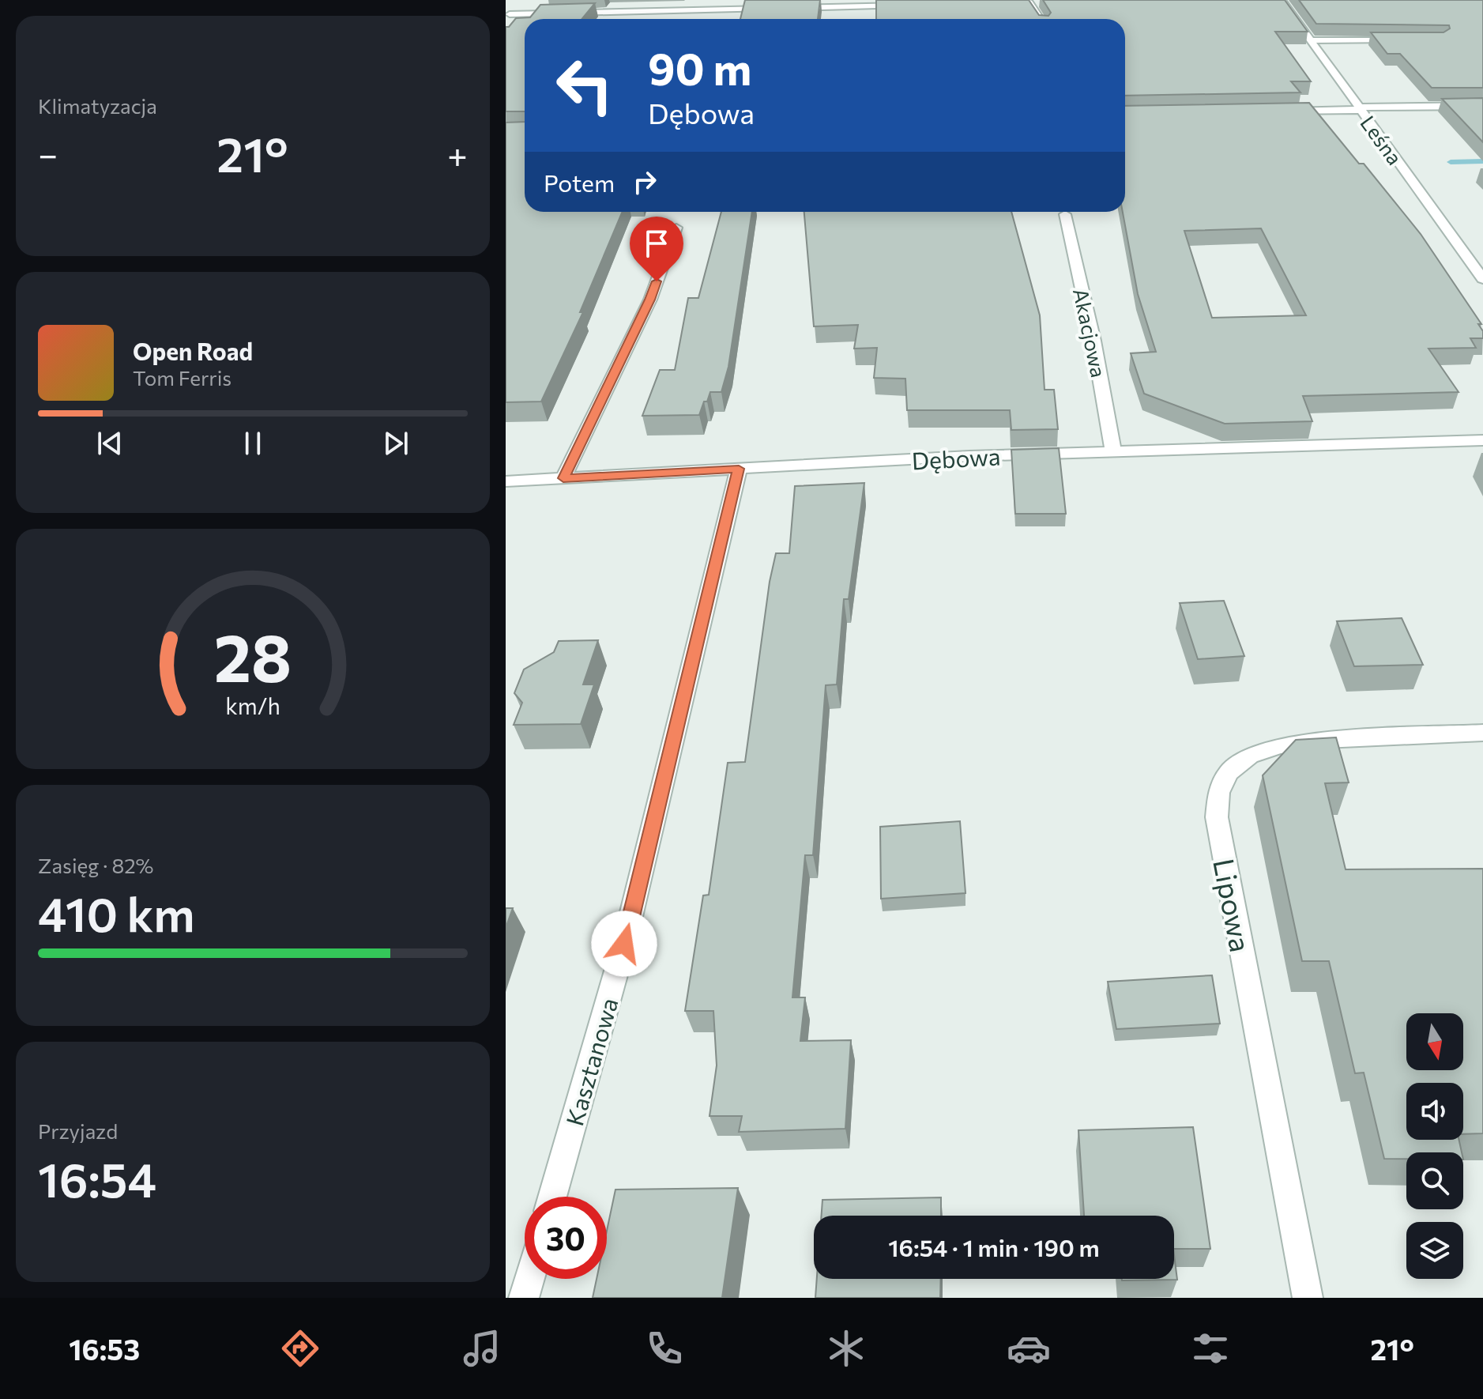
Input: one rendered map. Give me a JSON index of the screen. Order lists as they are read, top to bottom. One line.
{"streets":{"street":["Leśna","Akacjowa","Dębowa","Lipowa","Kasztanowa"]},"crossings":[["Akacjowa","Dębowa"],["Dębowa","Kasztanowa"]],"north":"bottom","page":{"tile":["Klimatyzacja",["Zasięg · 82%","410 km"],["Przyjazd","16:54"]],"turn":["90 m","Dębowa"],"heat":["−","21°","+"],"then":"Potem","song":["Open Road","Tom Ferris"],"limit":"30","trip":"16:54 · 1 min · 190 m","tabs":["16:53","21°"],"gauge":["28","km/h"]}}
